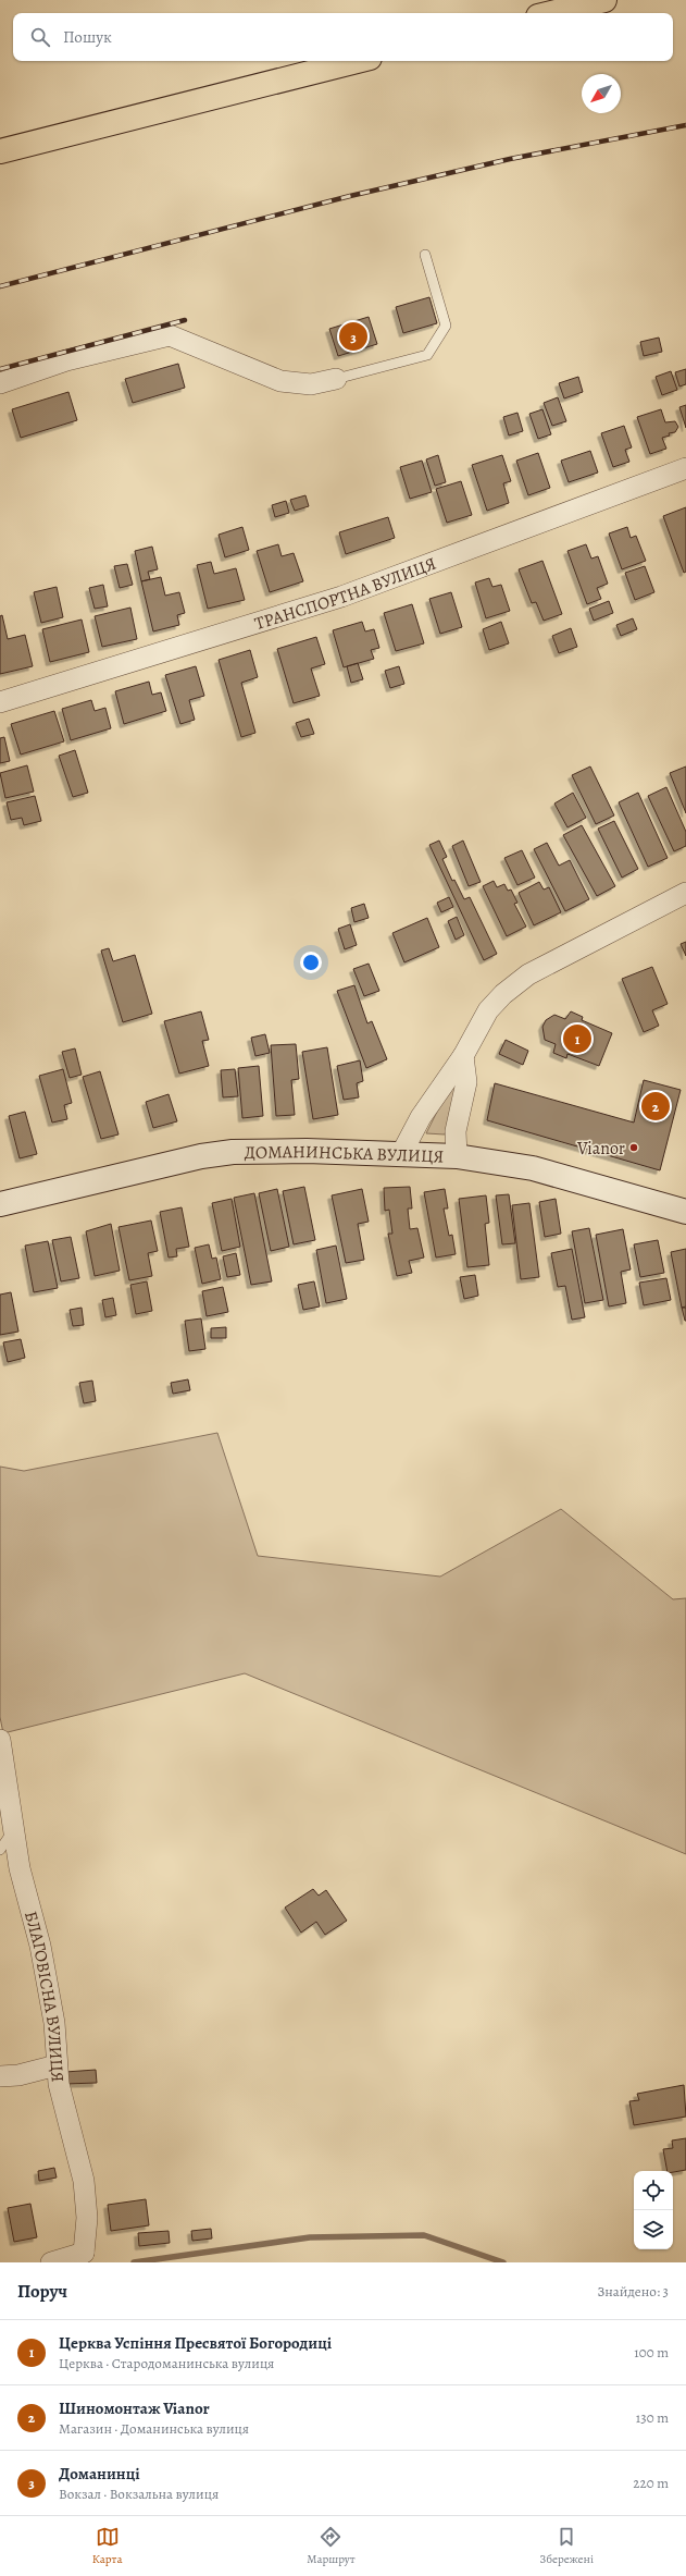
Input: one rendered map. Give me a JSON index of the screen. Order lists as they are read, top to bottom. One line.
{"streets":{"main road":["ДОМАНИНСЬКА ВУЛИЦЯ"],"street":["ТРАНСПОРТНА ВУЛИЦЯ","БЛАГОВІСНА ВУЛИЦЯ"]},"places":["Vianor"],"north":"bottom left","page":{"search":"Пошук","pins":["3","1","2"],"heading":["Поруч","Знайдено: 3"],"list":[{"mark":"1","name":"Церква Успіння Пресвятої Богородиці","note":"Церква · Стародоманинська вулиця","value":"100 m"},{"mark":"2","name":"Шиномонтаж Vianor","note":"Магазин · Доманинська вулиця","value":"130 m"},{"mark":"3","name":"Доманинці","note":"Вокзал · Вокзальна вулиця","value":"220 m"}],"nav":["Карта","Маршрут","Збережені"]}}
